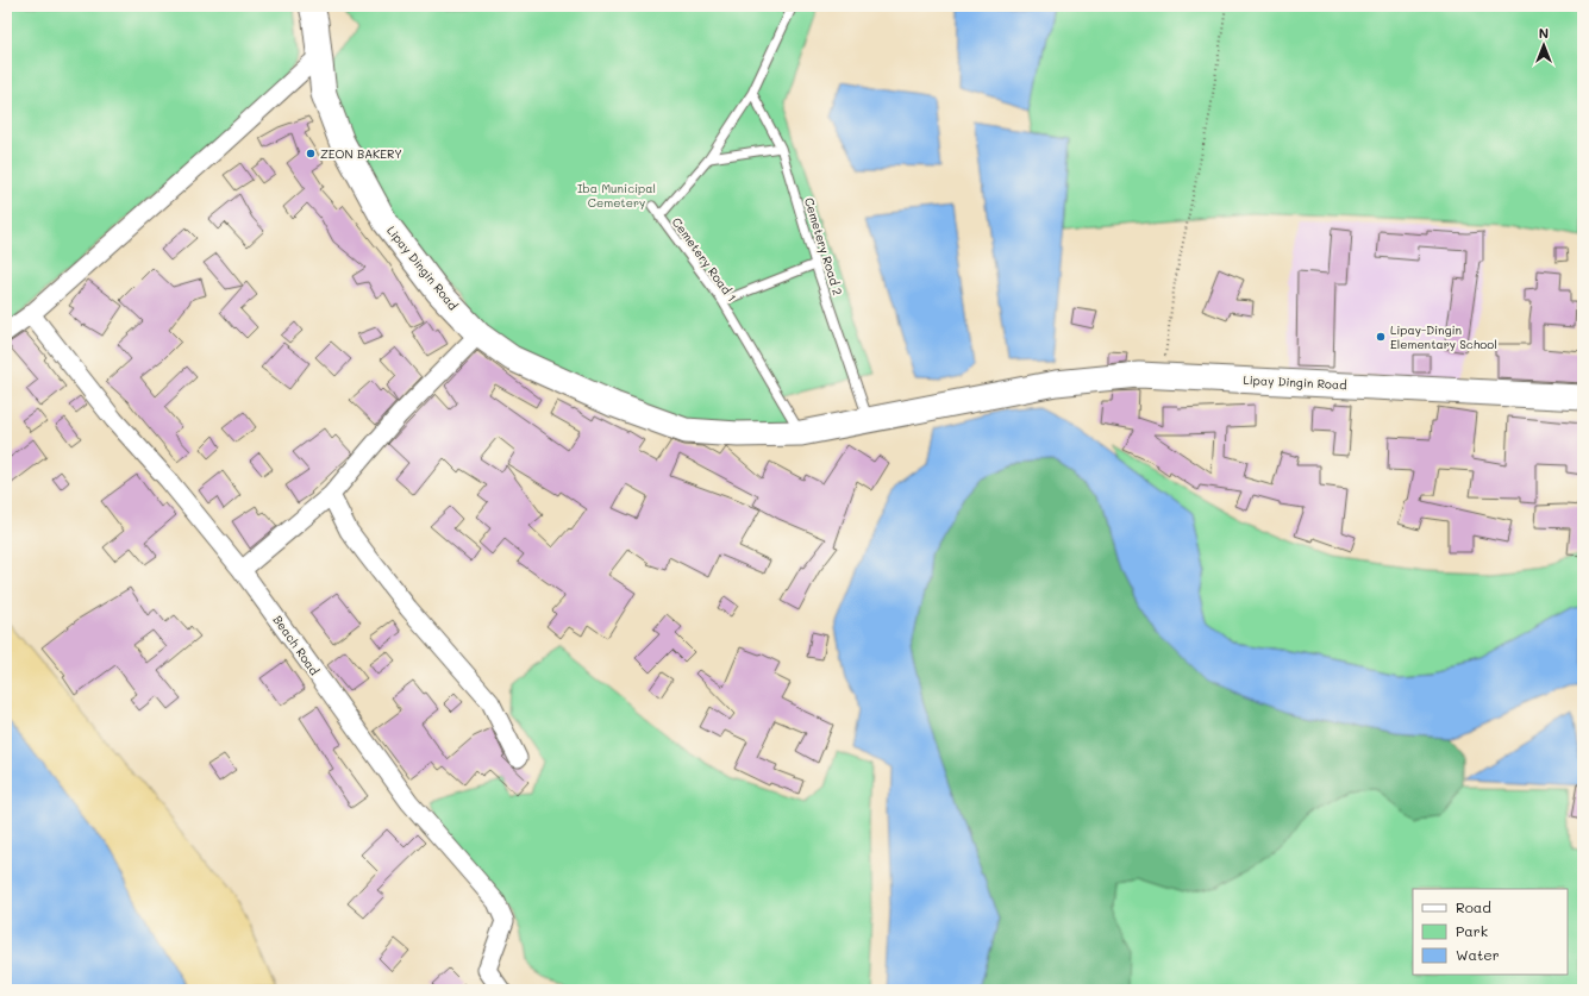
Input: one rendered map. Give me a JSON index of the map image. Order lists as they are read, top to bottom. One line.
{"streets":{"street":["Lipay Dingin Road","Beach Road"],"lane":["Cemetery Road 2","Cemetery Road 1"]},"crossings":[["Cemetery Road 2","Cemetery Road 1"],["Cemetery Road 2","Lipay Dingin Road"],["Cemetery Road 1","Lipay Dingin Road"]],"parks":["Iba Municipal Cemetery"],"places":["ZEON BAKERY","Lipay-Dingin Elementary School"],"legend":["Road","Park","Water"],"north":"top"}
